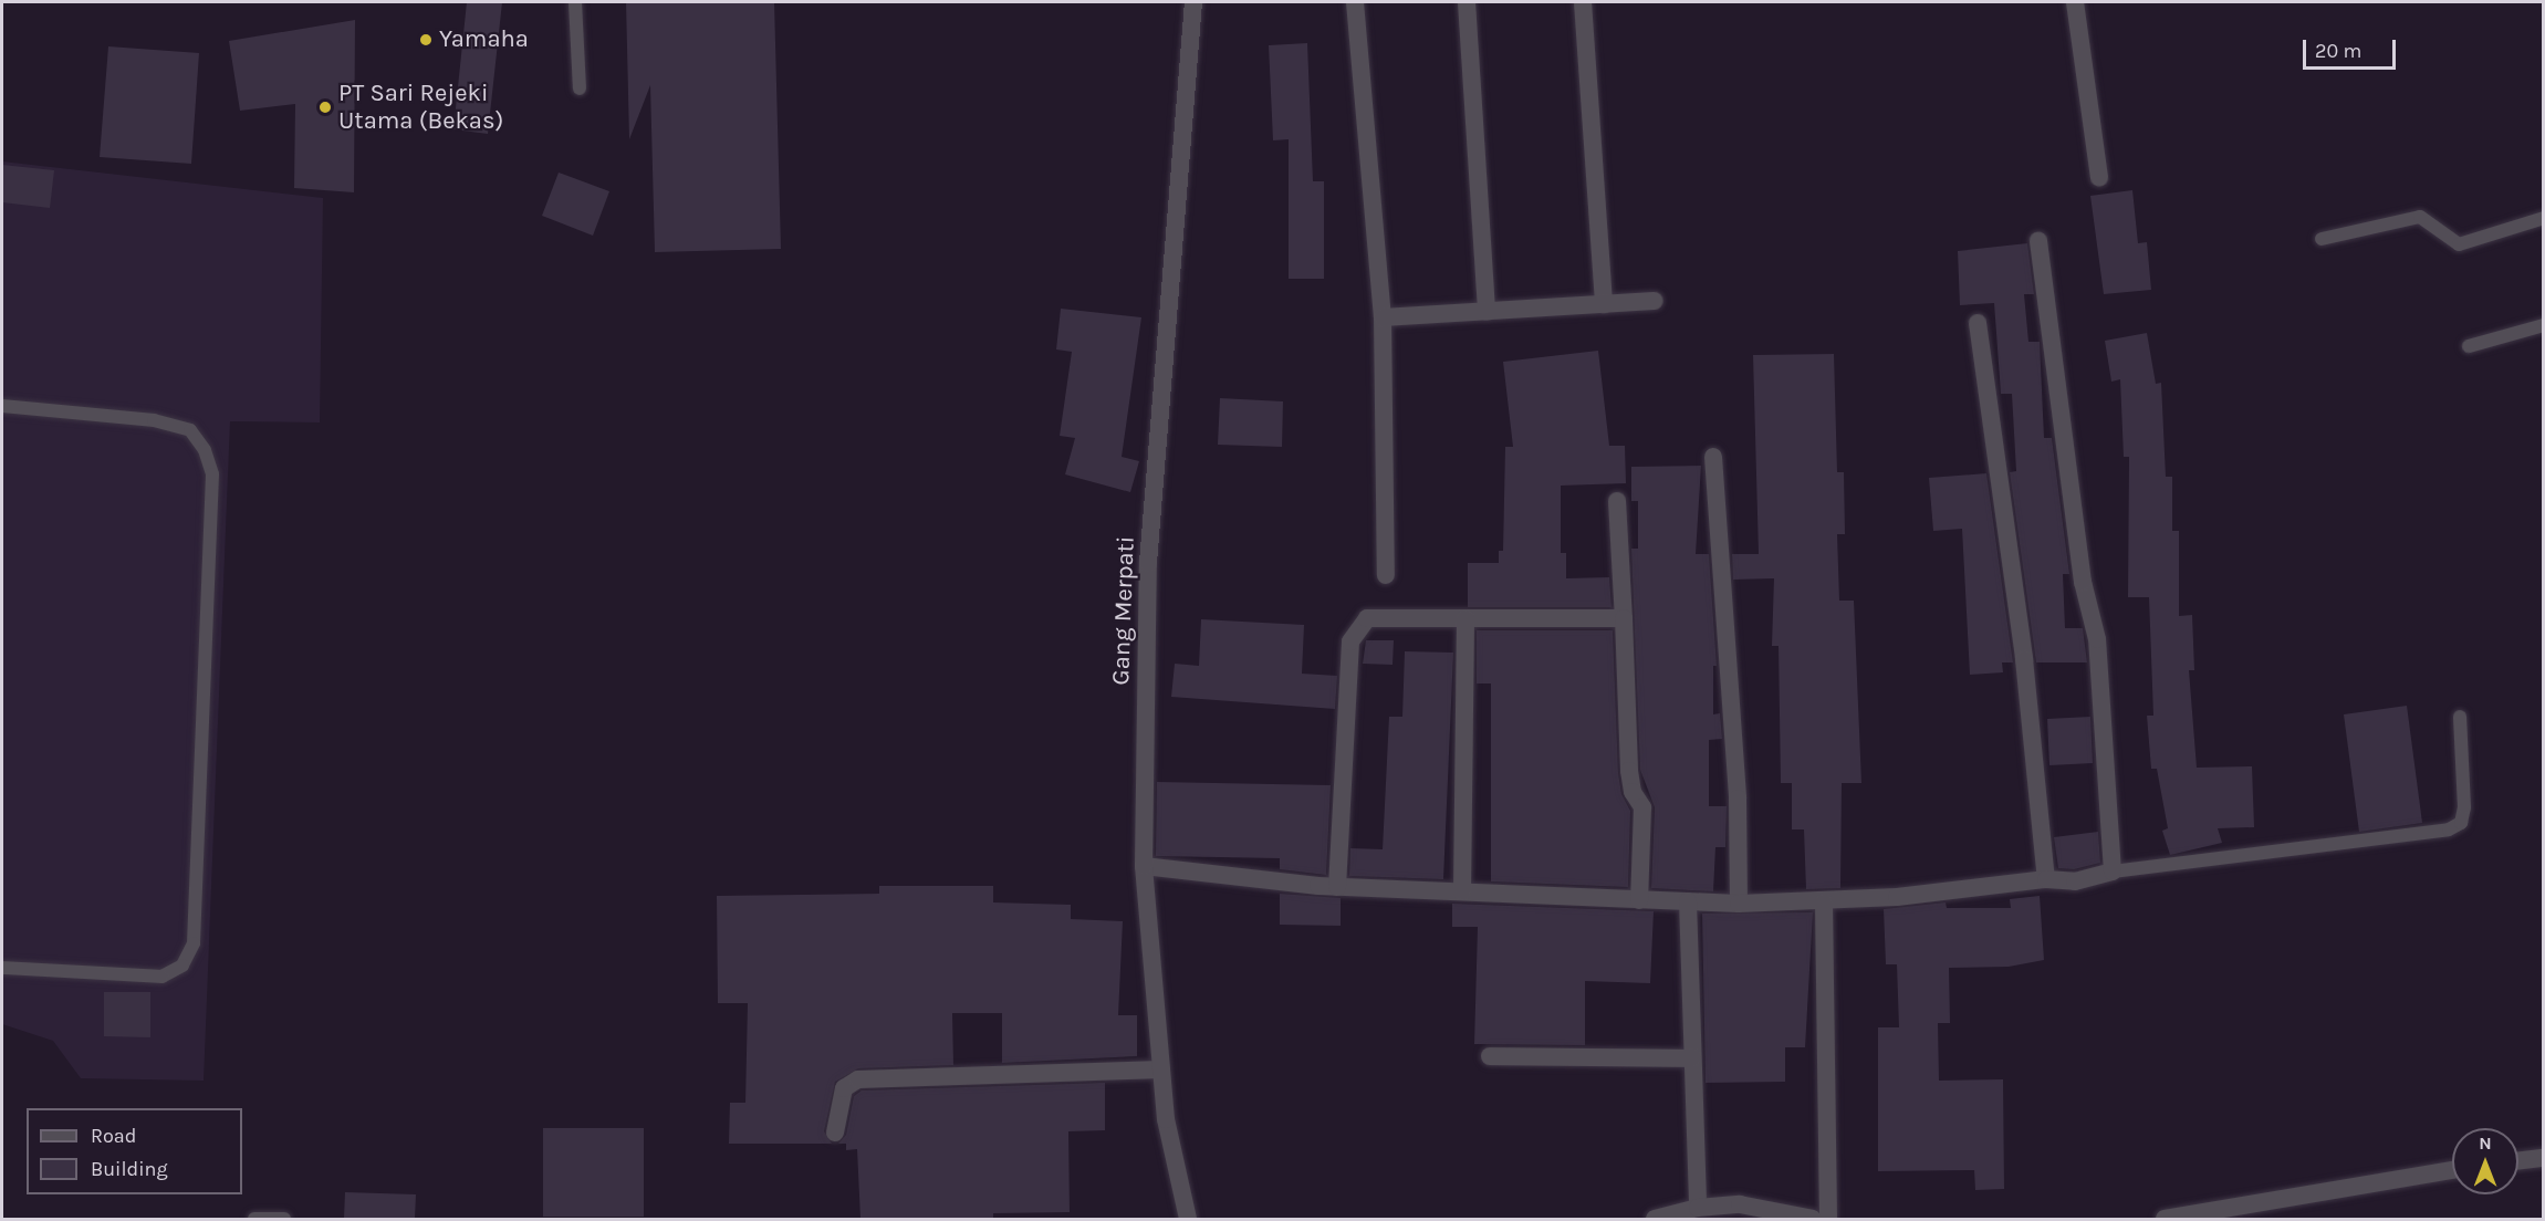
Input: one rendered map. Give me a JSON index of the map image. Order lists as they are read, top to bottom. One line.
{"streets":{"street":["Gang Merpati"]},"places":["Yamaha","PT Sari Rejeki Utama (Bekas)"],"legend":["Road","Building"],"scale_bar":"20 m","north":"top"}
